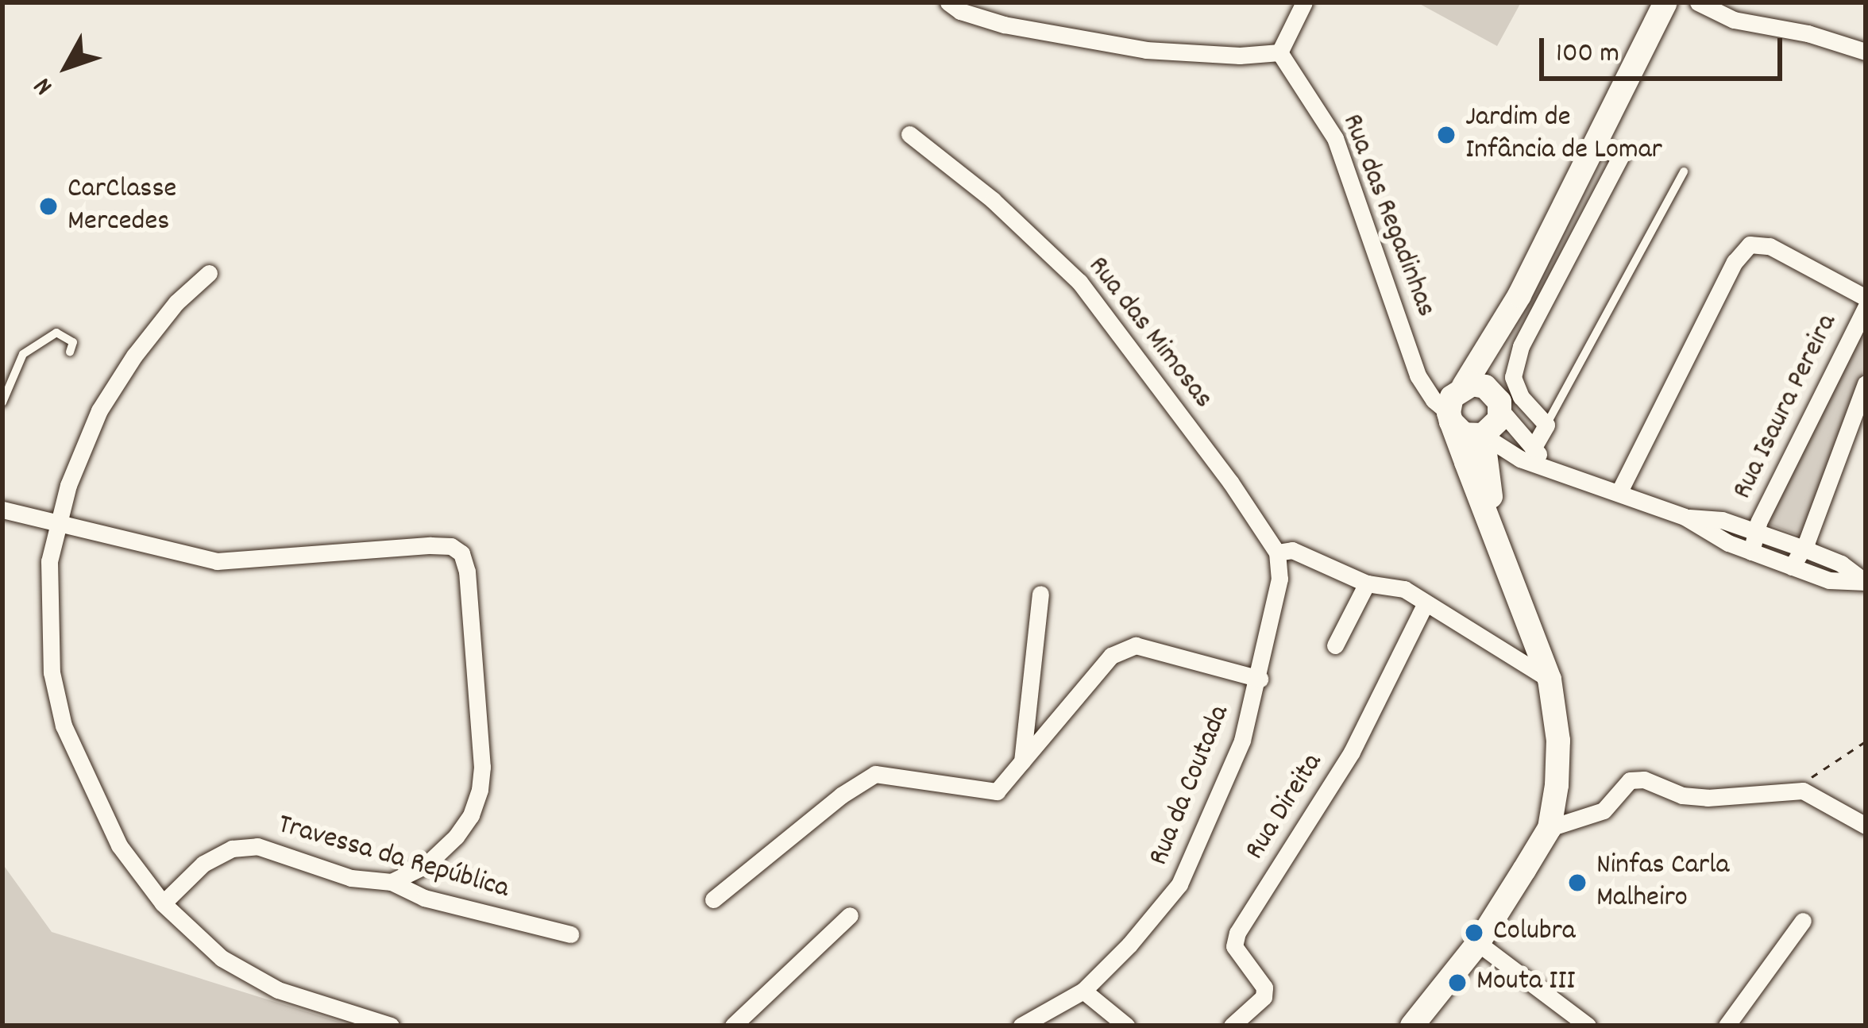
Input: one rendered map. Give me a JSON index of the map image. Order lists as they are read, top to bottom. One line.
{"streets":{"street":["Rua das Regadinhas","Rua das Mimosas","Rua Isaura Pereira","Rua da Coutada","Rua Direita","Travessa da República"]},"crossings":[["Rua das Mimosas","Rua da Coutada"]],"places":["Jardim de Infância de Lomar","CarClasse Mercedes","Ninfas Carla Malheiro","Colubra","Mouta III"],"scale_bar":"100 m","north":"bottom left"}
